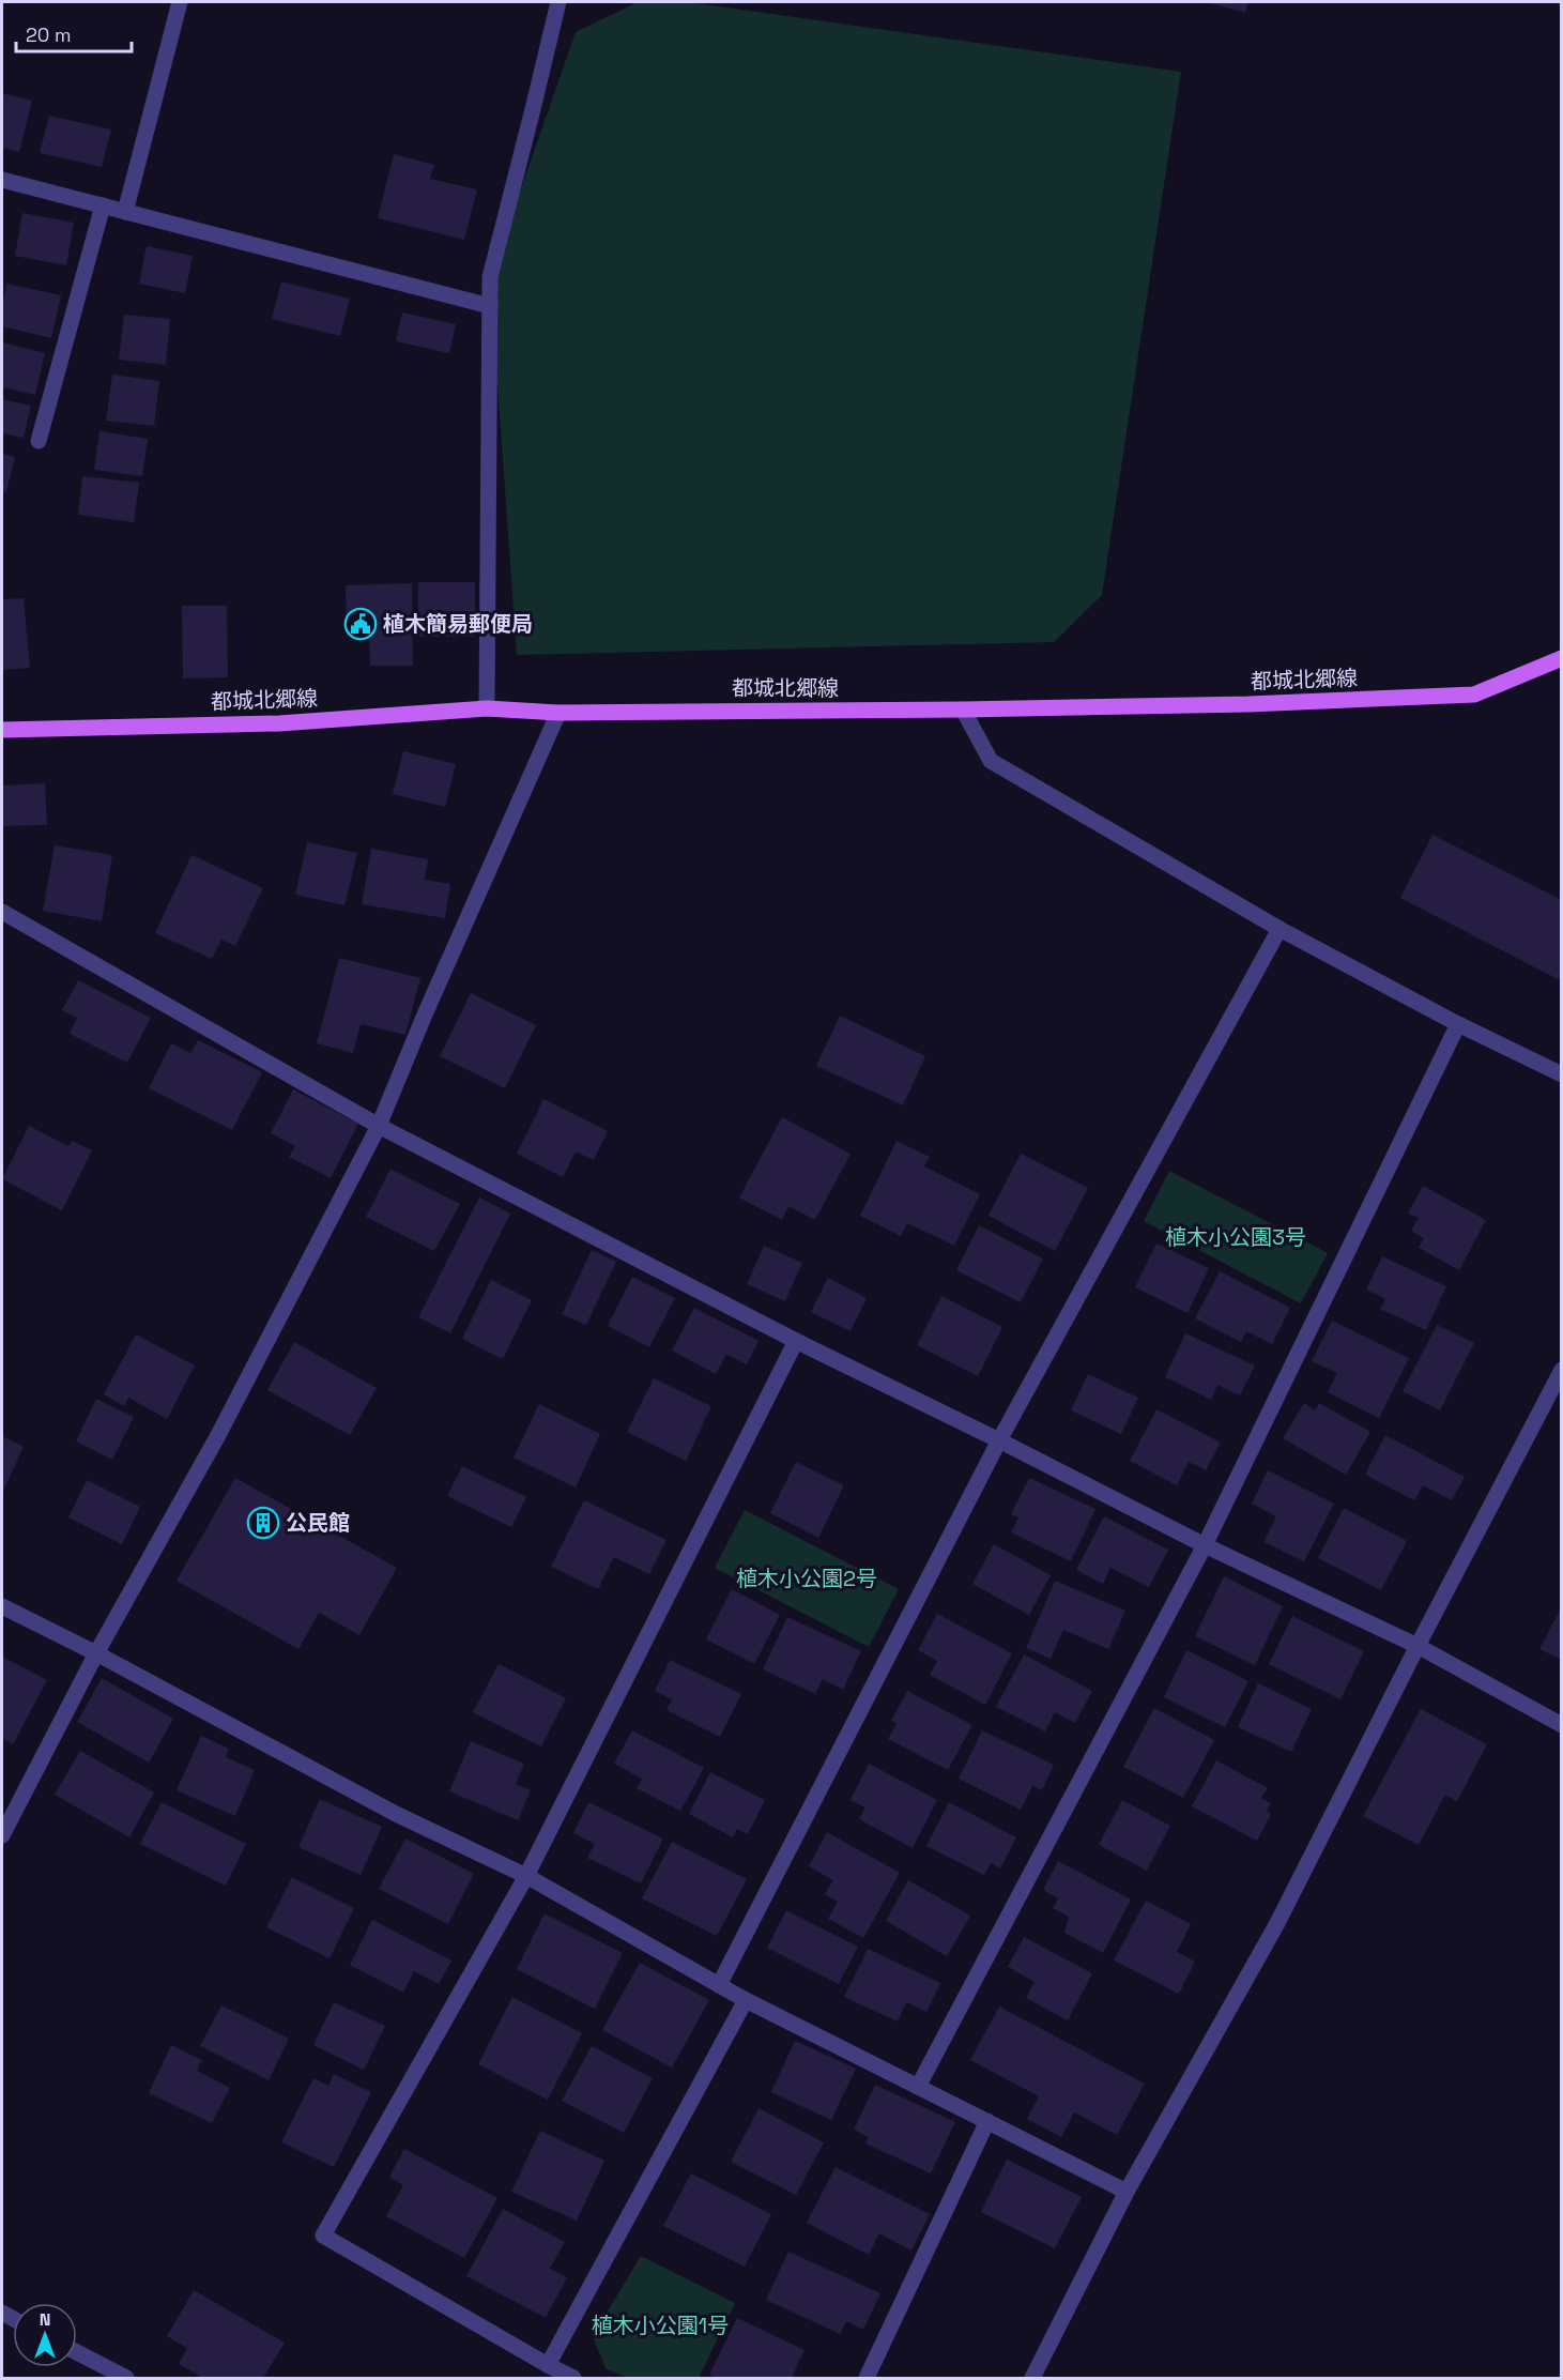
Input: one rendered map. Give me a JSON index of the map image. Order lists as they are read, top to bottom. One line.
{"streets":{"main road":["都城北郷線"]},"parks":["植木小公園3号","植木小公園2号","植木小公園1号"],"places":{"public building":["植木簡易郵便局"],"building":["公民館"]},"scale_bar":"20 m","north":"top"}
